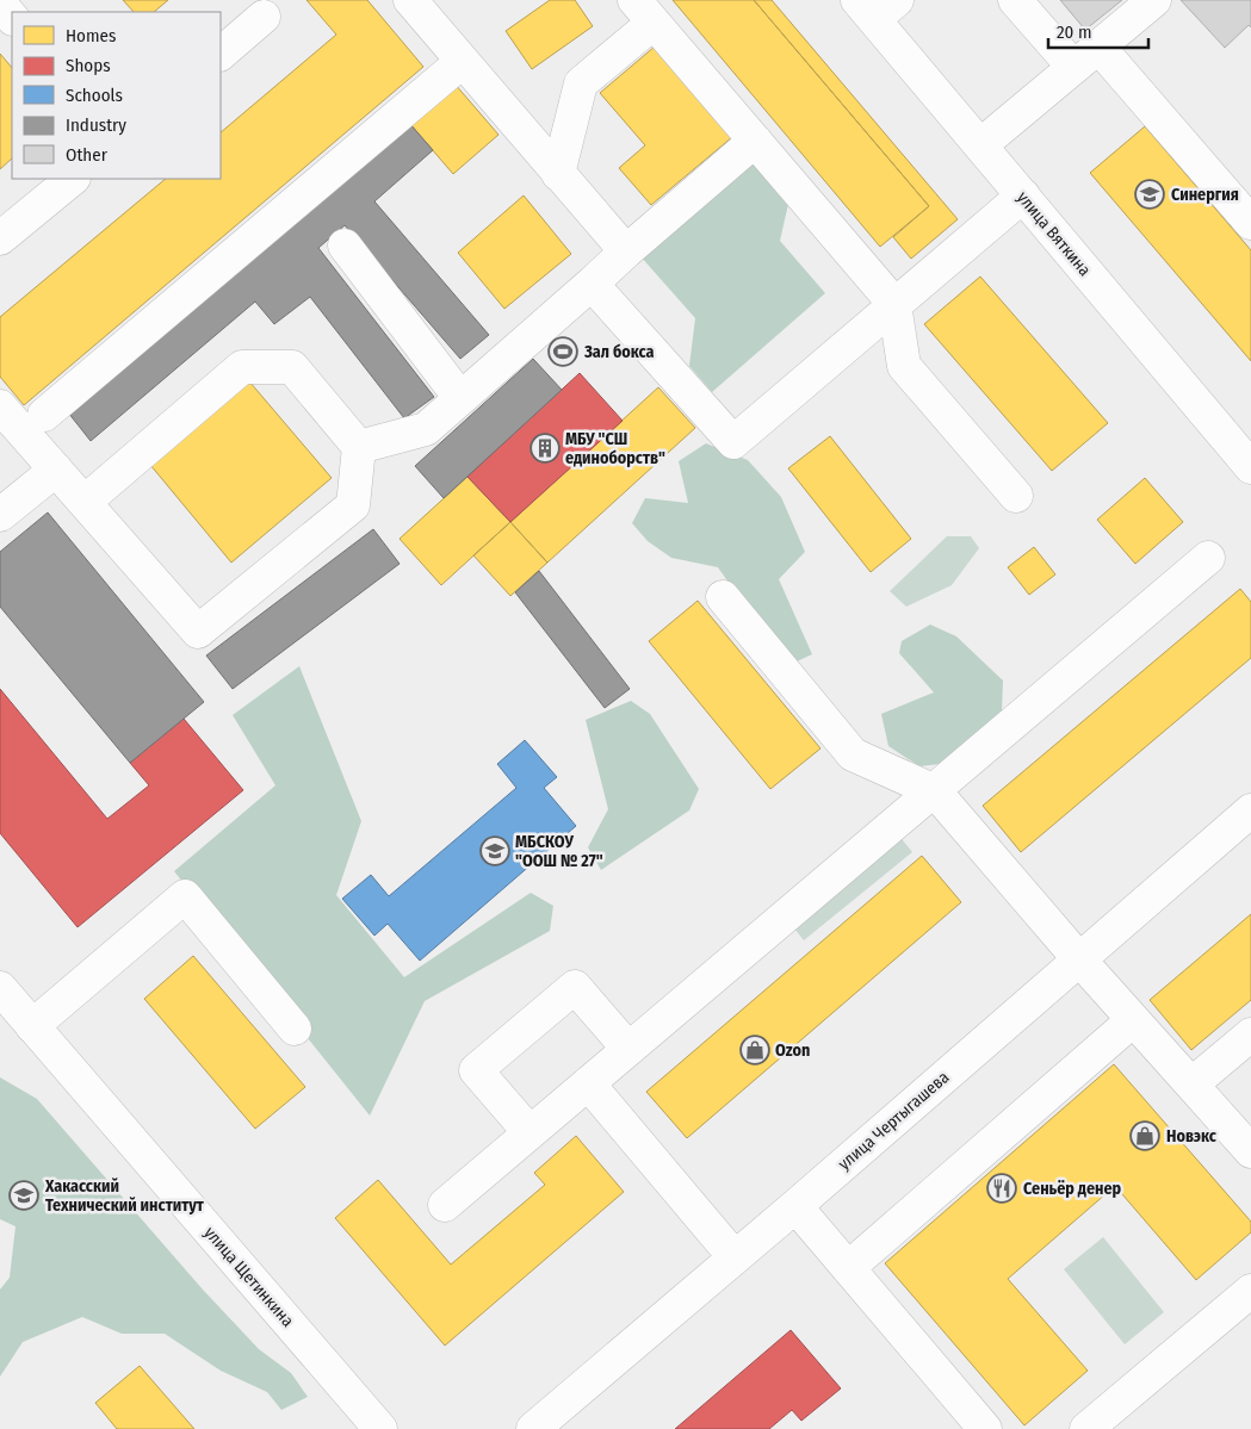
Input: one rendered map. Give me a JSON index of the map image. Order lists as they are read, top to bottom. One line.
{"streets":{"street":["улица Вяткина","улица Чертыгашева","улица Щетинкина"]},"places":{"school or university":["Синергия","МБСКОУ \"ООШ № 27\"","Хакасский Технический институт"],"sports":["Зал бокса"],"building":["МБУ \"СШ единоборств\""],"shop":["Ozon","Новэкс"],"restaurant":["Сеньёр денер"]},"legend":["Homes","Shops","Schools","Industry","Other"],"scale_bar":"20 m"}
